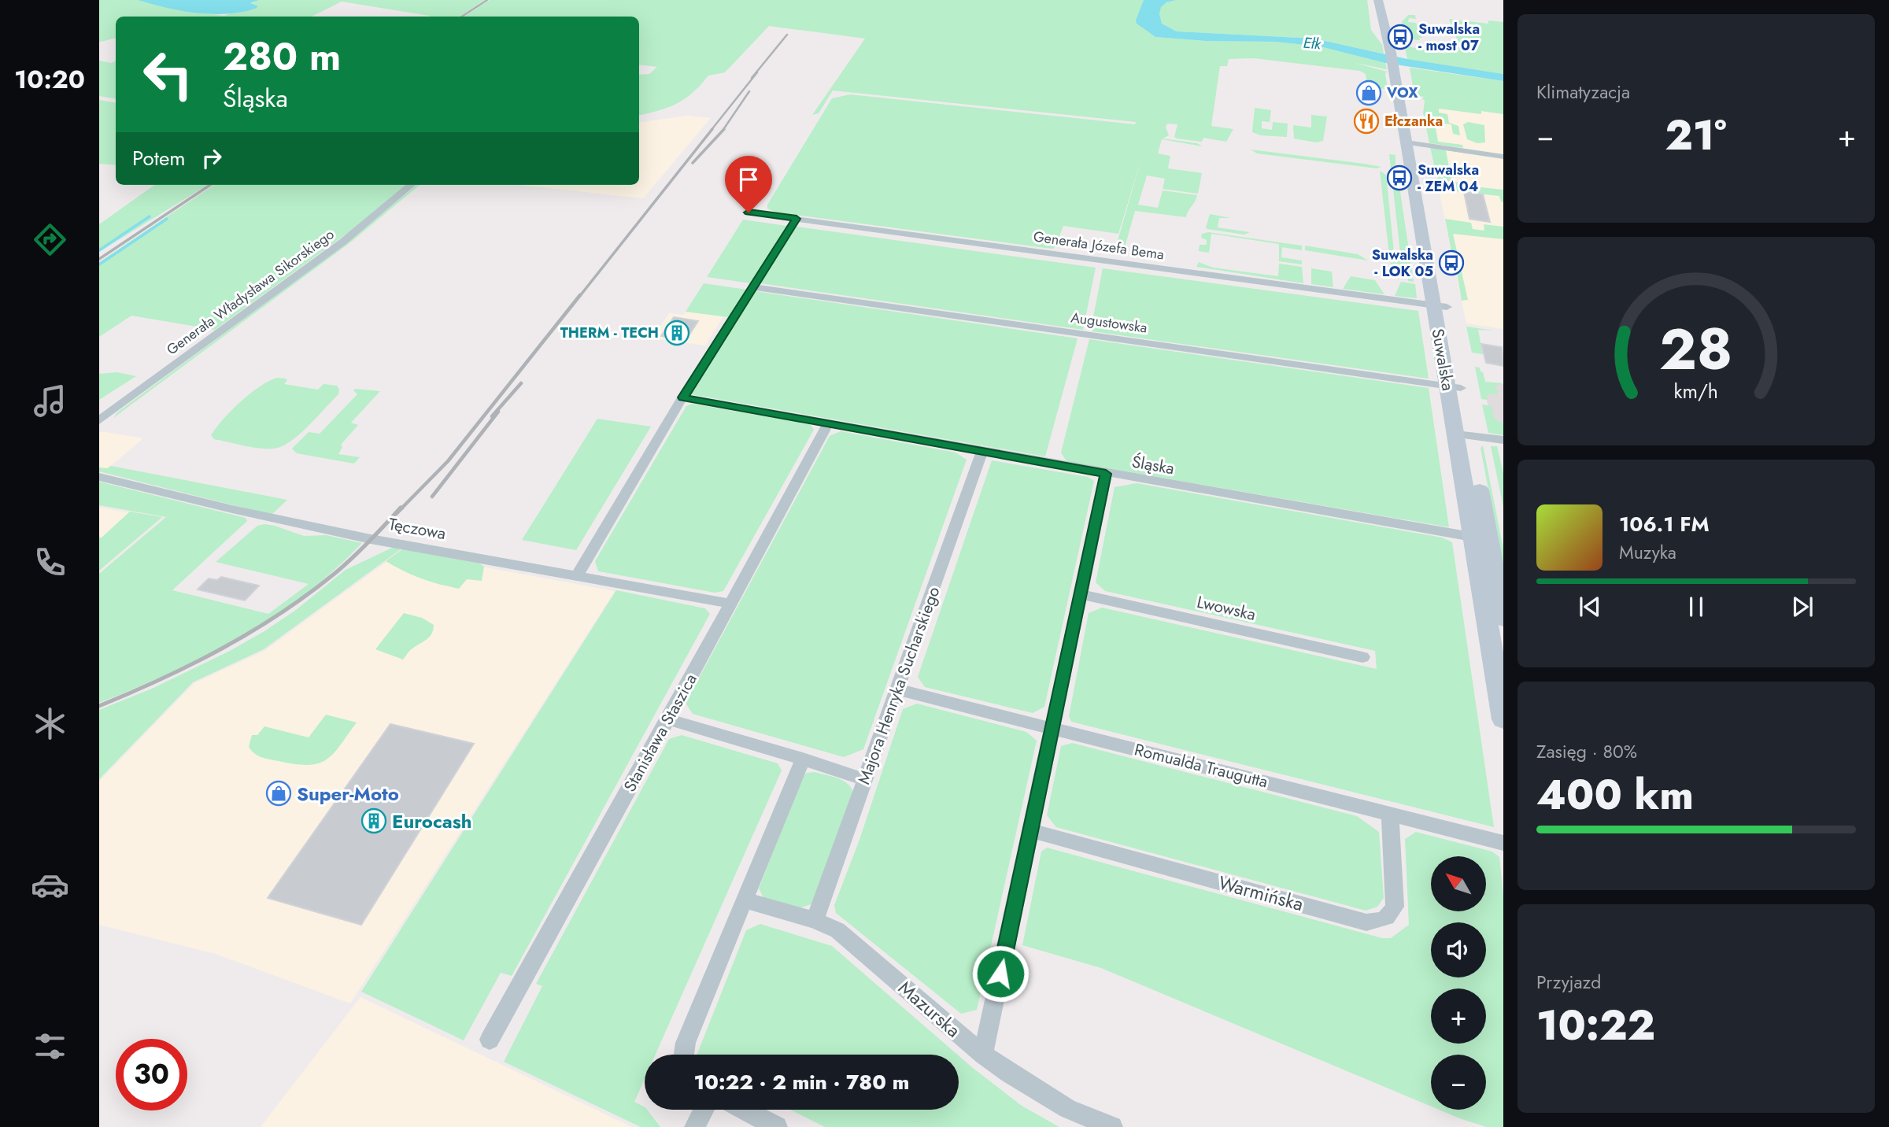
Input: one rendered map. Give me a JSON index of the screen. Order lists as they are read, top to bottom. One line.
{"streets":{"street":["Generała Józefa Bema","Generała Władysława Sikorskiego","Augustowska","Suwalska","Śląska","Tęczowa","Lwowska","Majora Henryka Sucharskiego","Stanisława Staszica","Romualda Traugutta","Warmińska","Mazurska"]},"crossings":[["Generała Józefa Bema","Suwalska"],["Augustowska","Suwalska"],["Suwalska","Śląska"],["Śląska","Majora Henryka Sucharskiego"],["Śląska","Stanisława Staszica"],["Tęczowa","Stanisława Staszica"],["Majora Henryka Sucharskiego","Romualda Traugutta"],["Majora Henryka Sucharskiego","Mazurska"],["Romualda Traugutta","Warmińska"]],"water":["Ełk"],"places":{"bus stop":["Suwalska - most 07","Suwalska - ZEM 04","Suwalska - LOK 05"],"shop":["VOX","Super-Moto"],"restaurant":["Ełczanka"],"building":["THERM - TECH","Eurocash"]},"north":"top left","page":{"tabs":"10:20","tile":["Klimatyzacja",["Zasięg · 80%","400 km"],["Przyjazd","10:22"]],"turn":["280 m","Śląska"],"heat":["−","21°","+"],"then":"Potem","song":["106.1 FM","Muzyka"],"map_buttons":["+","−"],"limit":"30","trip":"10:22 · 2 min · 780 m","gauge":["28","km/h"]}}
